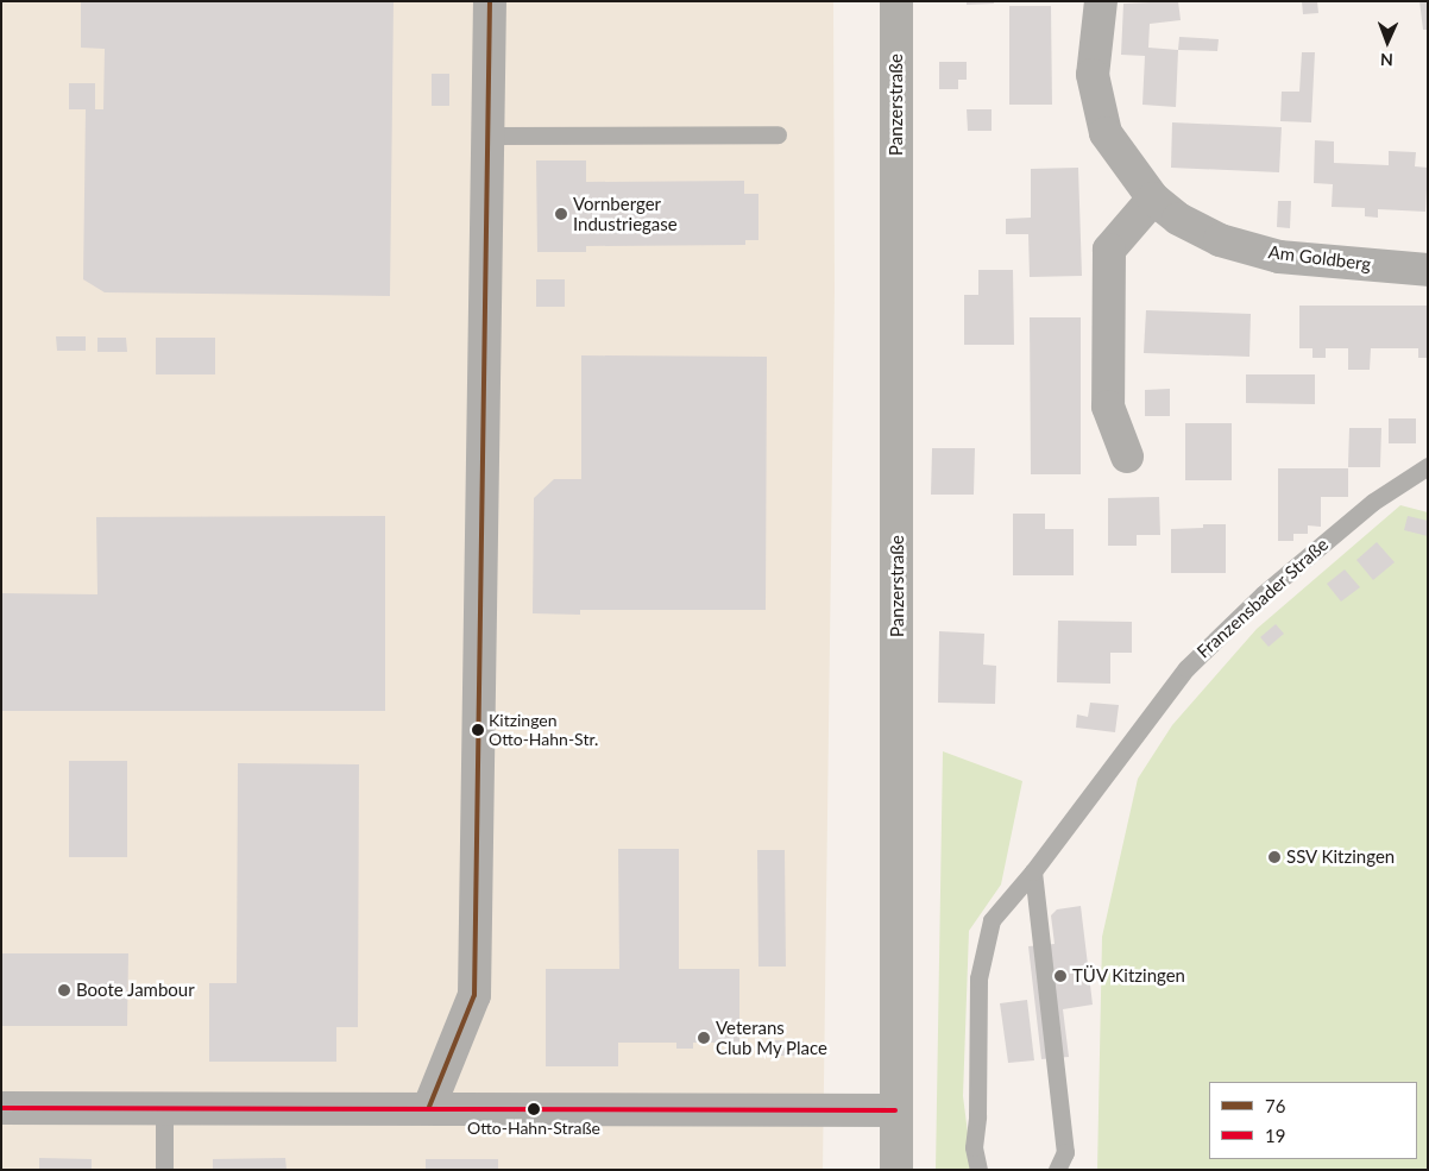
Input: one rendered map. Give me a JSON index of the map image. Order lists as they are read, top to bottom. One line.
{"streets":{"main road":["Panzerstraße"],"street":["Am Goldberg"],"lane":["Franzensbader Straße"]},"places":["Vornberger Industriegase","Kitzingen Otto-Hahn-Str.","SSV Kitzingen","TÜV Kitzingen","Boote Jambour","Veterans Club My Place","Otto-Hahn-Straße"],"lines":["transit line 76","transit line 19"],"legend":["76","19"],"north":"bottom"}
